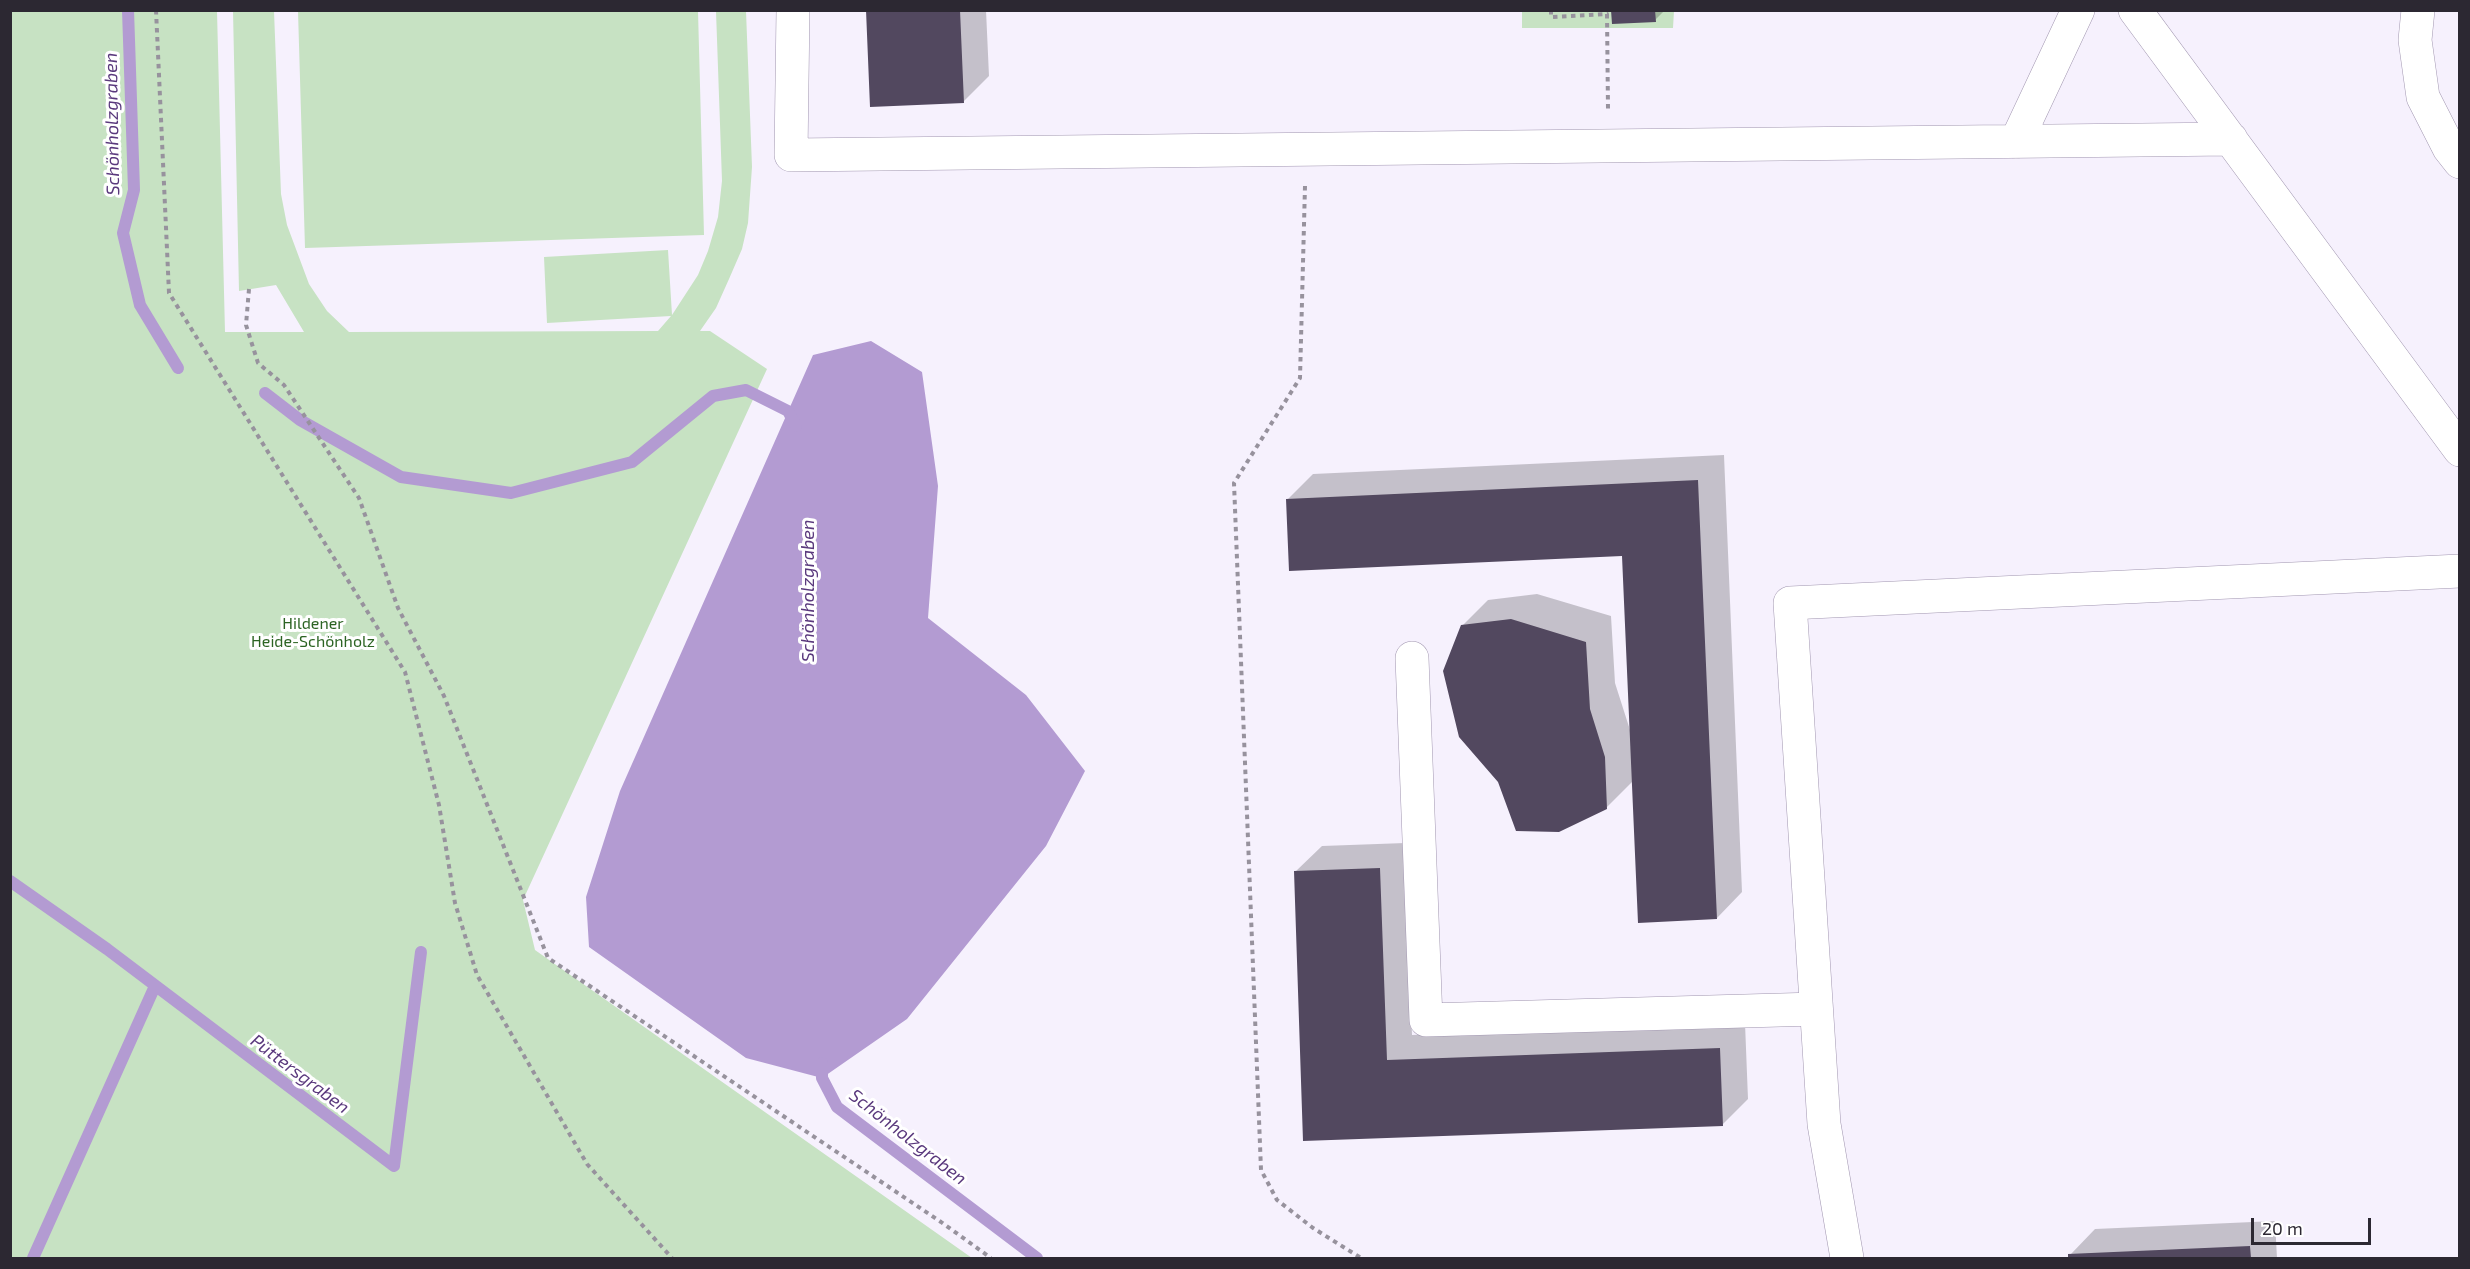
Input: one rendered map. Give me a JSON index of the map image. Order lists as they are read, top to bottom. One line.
{"water":["Schönholzgraben","Püttersgraben"],"parks":["Hildener Heide-Schönholz"],"scale_bar":"20 m"}
